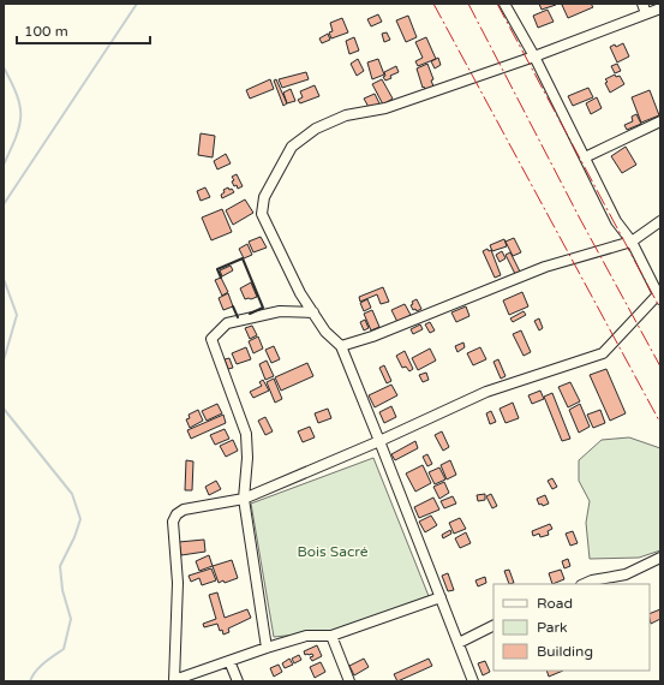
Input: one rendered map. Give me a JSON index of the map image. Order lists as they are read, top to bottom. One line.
{"parks":["Bois Sacré"],"legend":["Road","Park","Building"],"scale_bar":"100 m"}
